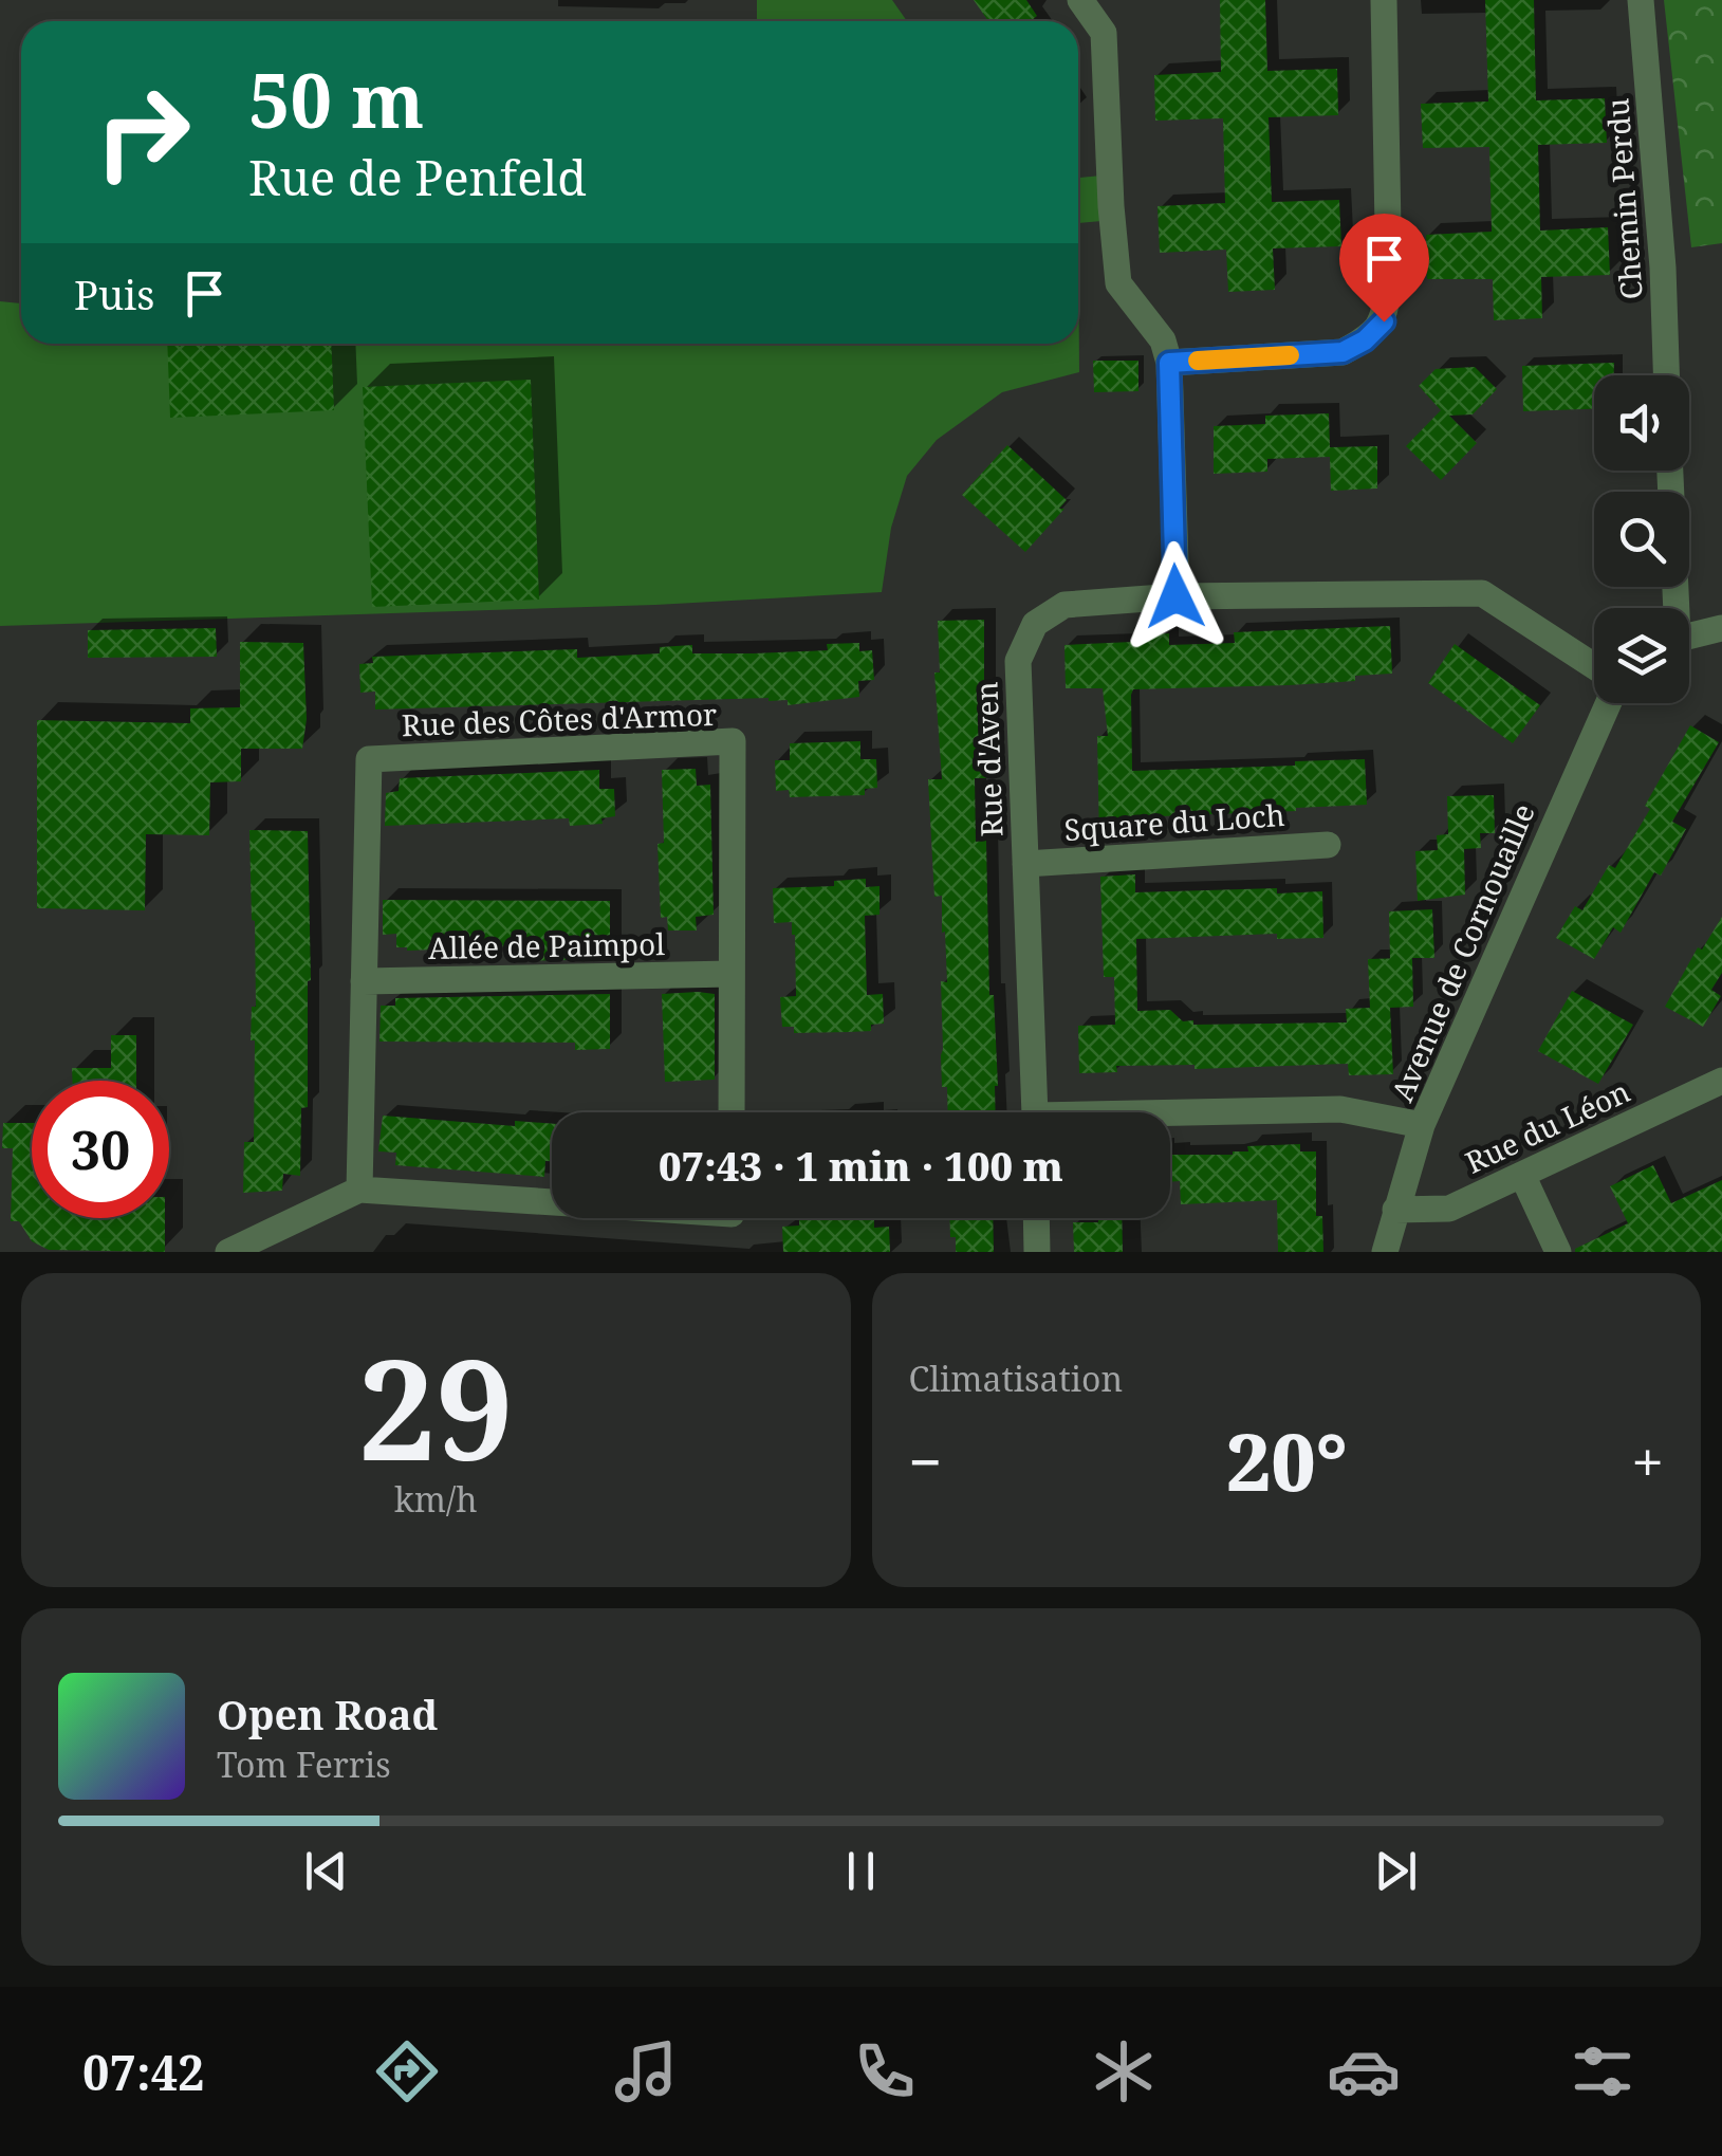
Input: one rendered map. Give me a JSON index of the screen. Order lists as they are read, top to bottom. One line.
{"streets":{"street":["Chemin Perdu","Rue des Côtes d'Armor","Rue d'Aven","Square du Loch","Allée de Paimpol","Avenue de Cornouaille","Rue du Léon"]},"crossings":[["Rue des Côtes d'Armor","Allée de Paimpol"],["Rue d'Aven","Square du Loch"],["Rue d'Aven","Avenue de Cornouaille"],["Avenue de Cornouaille","Rue du Léon"]],"page":{"turn":["50 m","Rue de Penfeld"],"then":"Puis","limit":"30","trip":"07:43 · 1 min · 100 m","tile":[["29","km/h"],"Climatisation"],"heat":["−","20°","+"],"song":["Open Road","Tom Ferris"],"tabs":"07:42"}}
